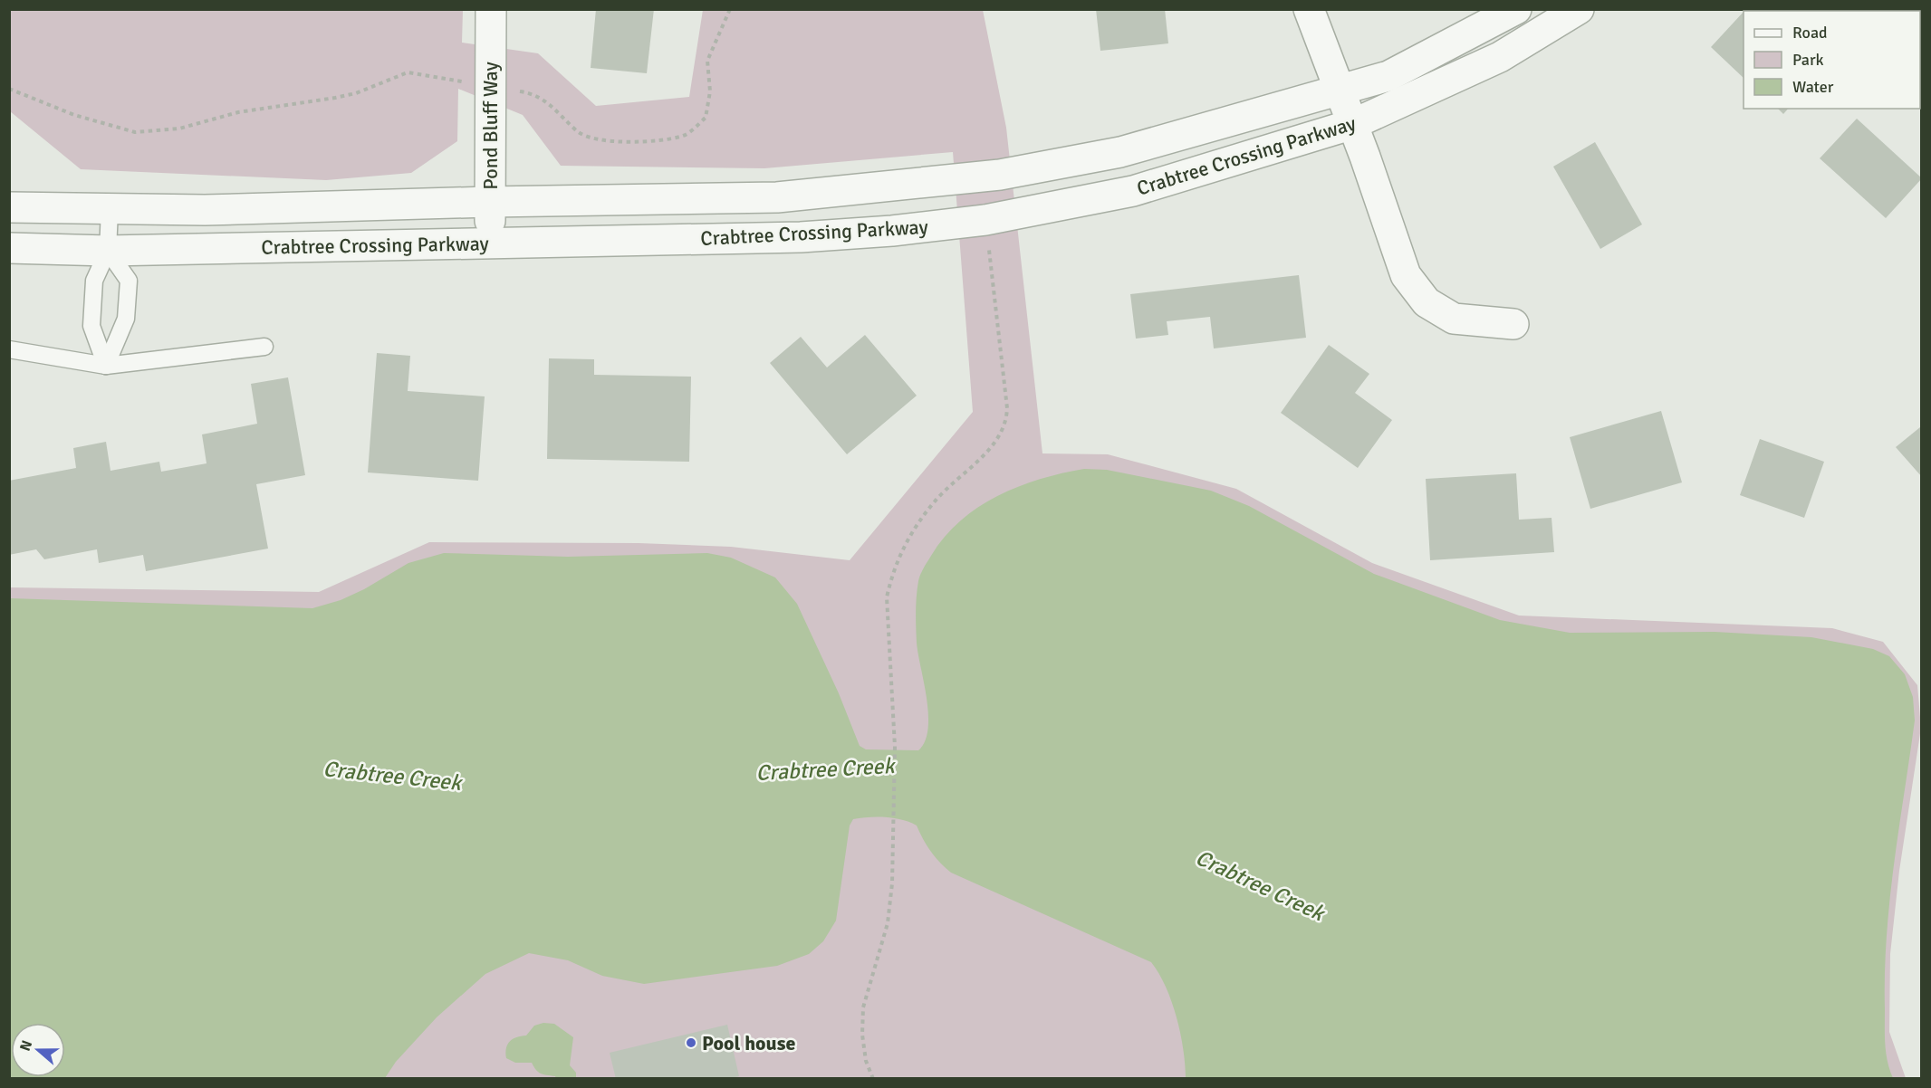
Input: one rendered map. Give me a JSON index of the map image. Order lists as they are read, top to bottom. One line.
{"streets":{"street":["Pond Bluff Way","Crabtree Crossing Parkway"]},"crossings":[["Pond Bluff Way","Crabtree Crossing Parkway"]],"water":["Crabtree Creek"],"places":["Pool house"],"legend":["Road","Park","Water"],"north":"left"}
